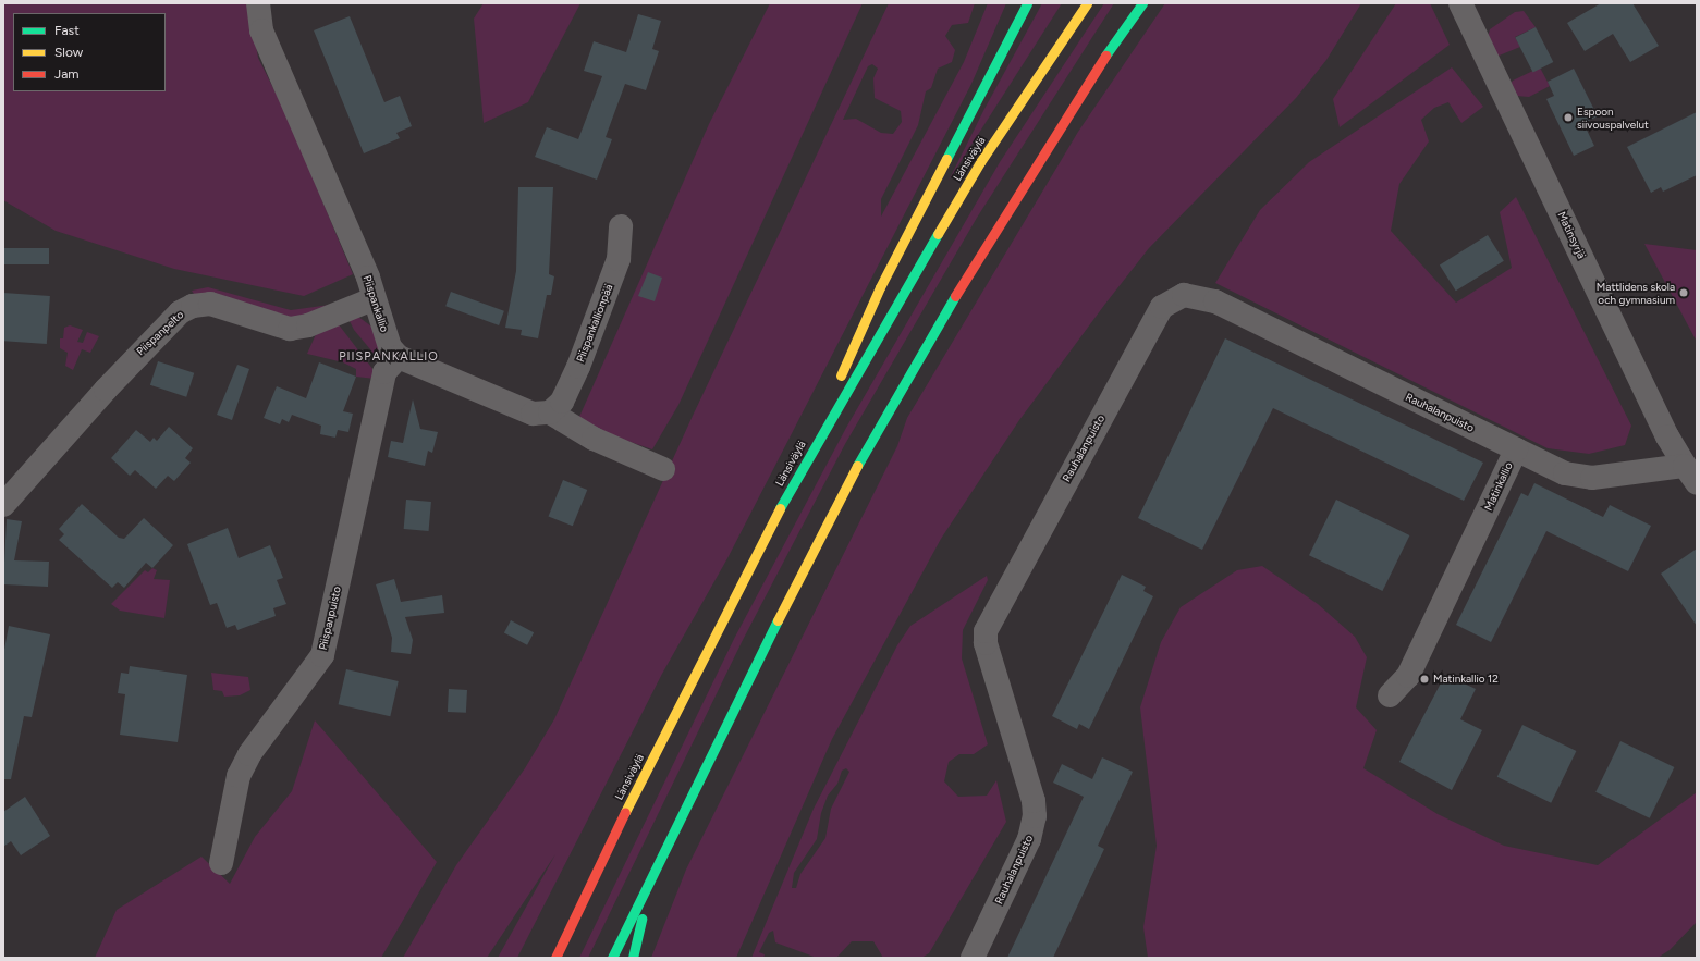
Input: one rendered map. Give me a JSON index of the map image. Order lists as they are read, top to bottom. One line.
{"streets":{"highway":["Länsiväylä"],"street":["Matinsyrjä","Piispankallio","Piispankallionpää","Piispanpelto","Rauhalanpuisto","Matinkallio","Piispanpuisto"]},"crossings":[["Matinsyrjä","Matinkallio"],["Piispankallio","Piispanpelto"],["Piispankallio","Piispanpuisto"],["Rauhalanpuisto","Matinkallio"]],"districts":["PIISPANKALLIO"],"places":["Espoon siivouspalvelut","Mattlidens skola och gymnasium","Matinkallio 12"],"legend":["Fast","Slow","Jam"]}
